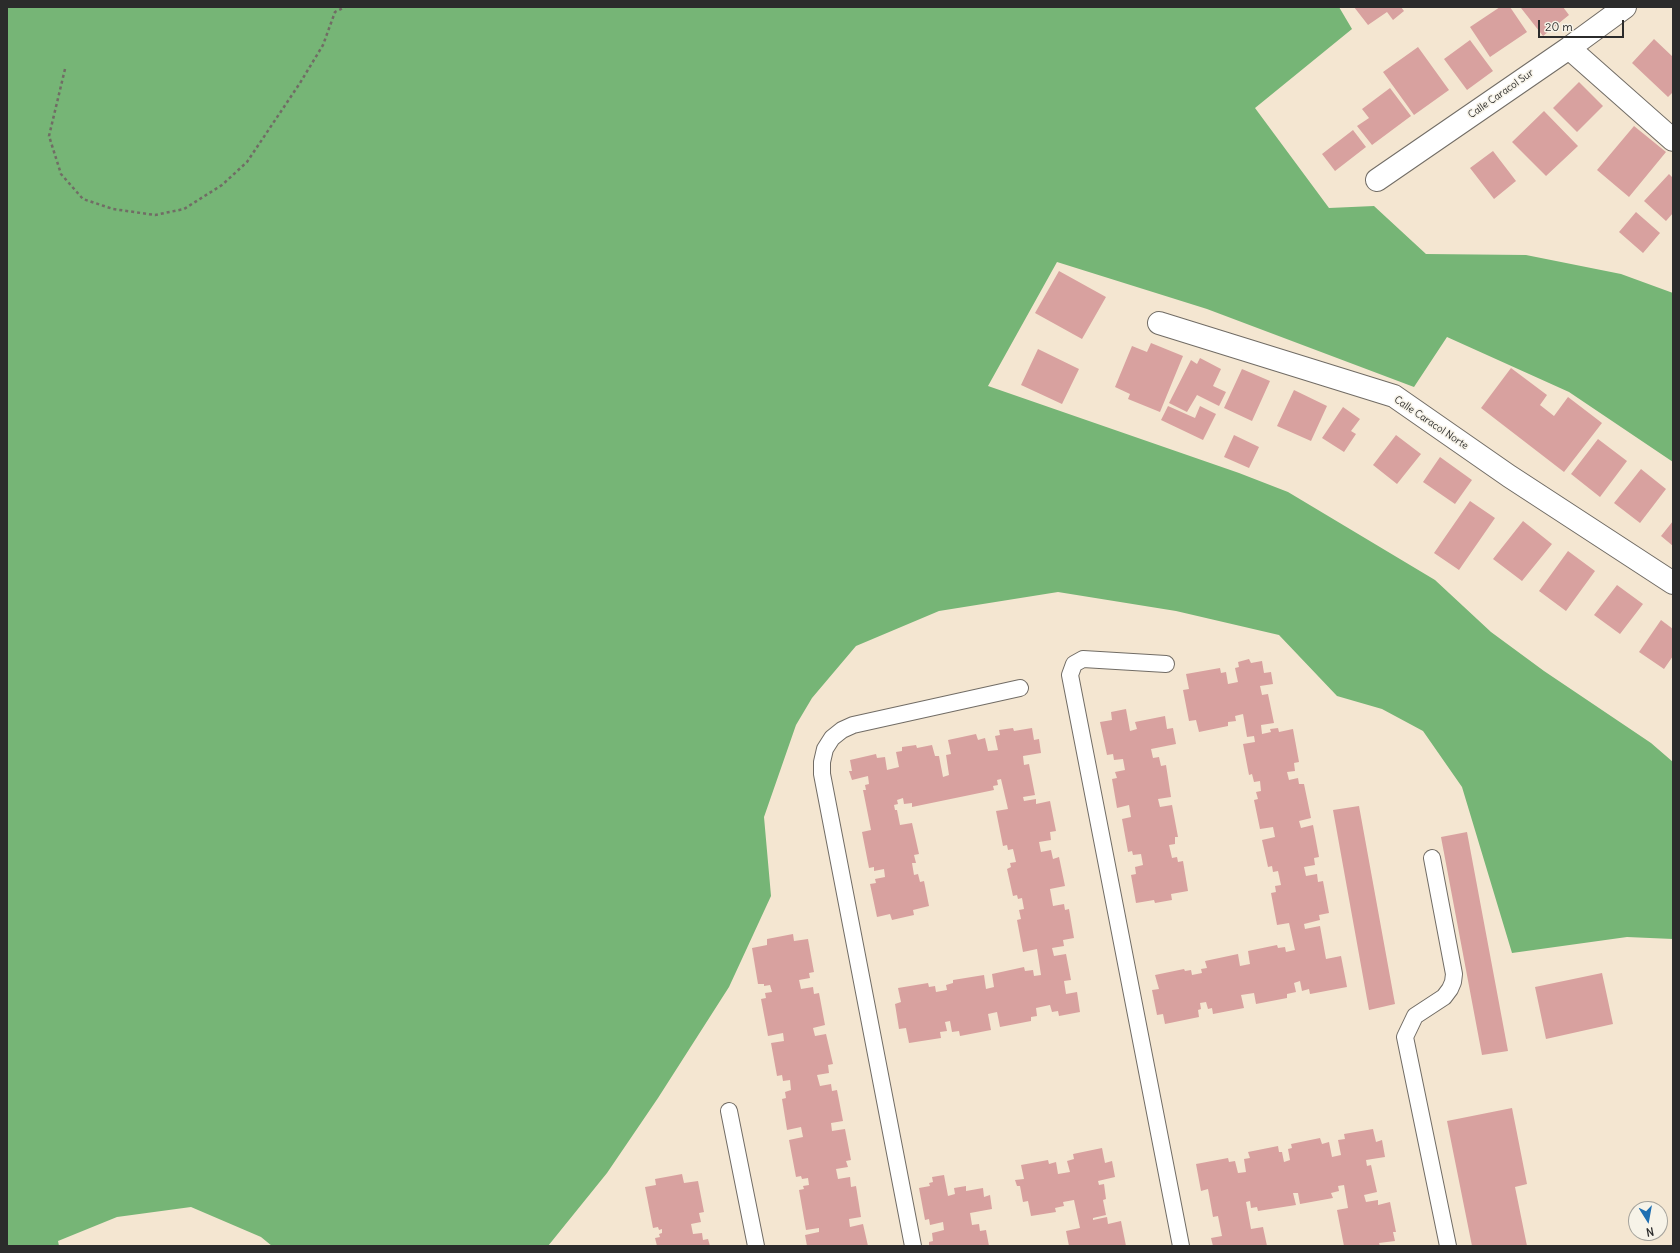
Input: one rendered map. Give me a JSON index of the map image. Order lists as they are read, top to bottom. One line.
{"streets":{"street":["Calle Caracol Sur","Calle Caracol Norte"]},"scale_bar":"20 m","north":"bottom"}
